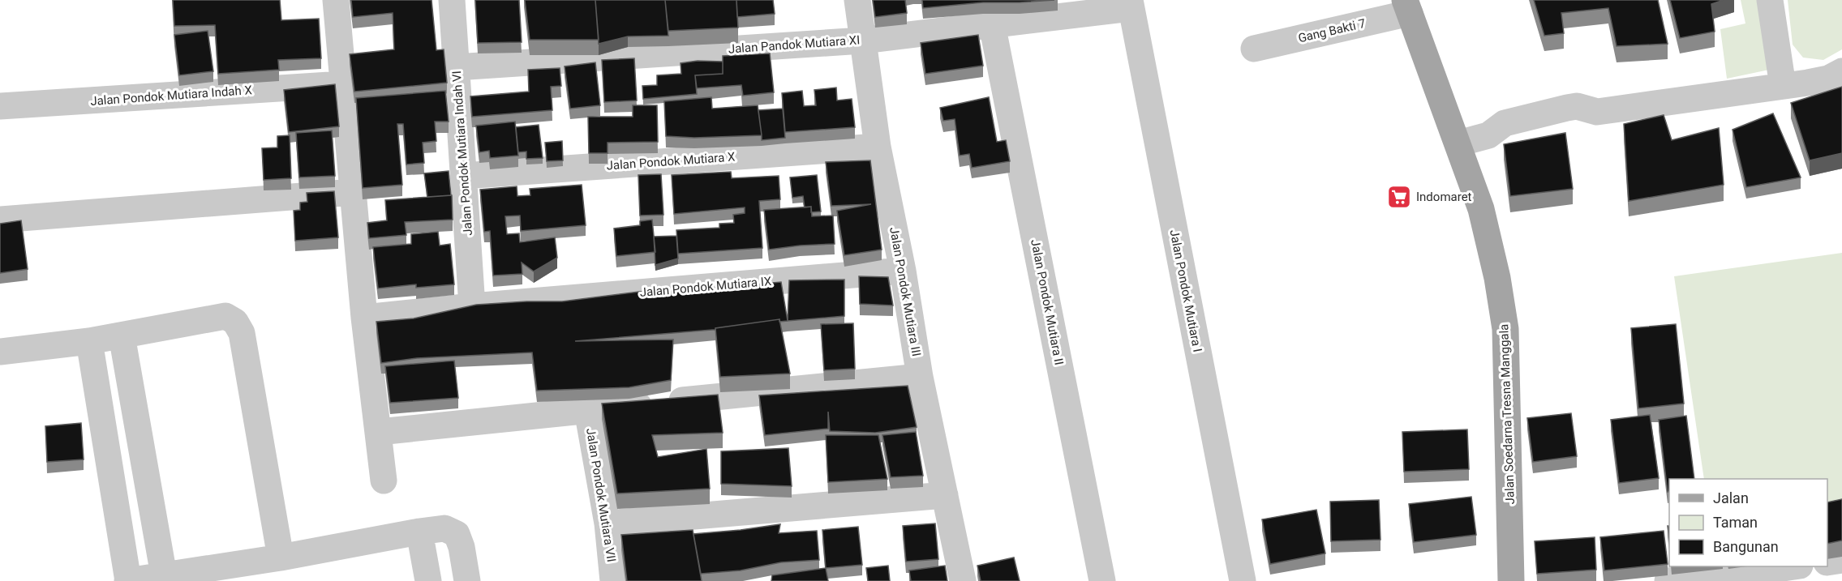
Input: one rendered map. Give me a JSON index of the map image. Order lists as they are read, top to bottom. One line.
{"streets":{"main road":["Jalan Soedarna Tresna Manggala"],"street":["Gang Bakti 7","Jalan Pandok Mutiara XI","Jalan Pondok Mutiara Indah X","Jalan Pondok Mutiara Indah VI","Jalan Pondok Mutiara X","Jalan Pondok Mutiara IX","Jalan Pondok Mutiara I","Jalan Pondok Mutiara III","Jalan Pondok Mutiara II","Jalan Pondok Mutiara VII"]},"crossings":[["Gang Bakti 7","Jalan Soedarna Tresna Manggala"],["Jalan Pandok Mutiara XI","Jalan Pondok Mutiara Indah VI"],["Jalan Pandok Mutiara XI","Jalan Pondok Mutiara I"],["Jalan Pandok Mutiara XI","Jalan Pondok Mutiara III"],["Jalan Pandok Mutiara XI","Jalan Pondok Mutiara II"],["Jalan Pondok Mutiara Indah VI","Jalan Pondok Mutiara X"],["Jalan Pondok Mutiara Indah VI","Jalan Pondok Mutiara IX"],["Jalan Pondok Mutiara X","Jalan Pondok Mutiara III"],["Jalan Pondok Mutiara IX","Jalan Pondok Mutiara III"]],"places":{"supermarket":["Indomaret"]},"legend":["Jalan","Taman","Bangunan"]}
